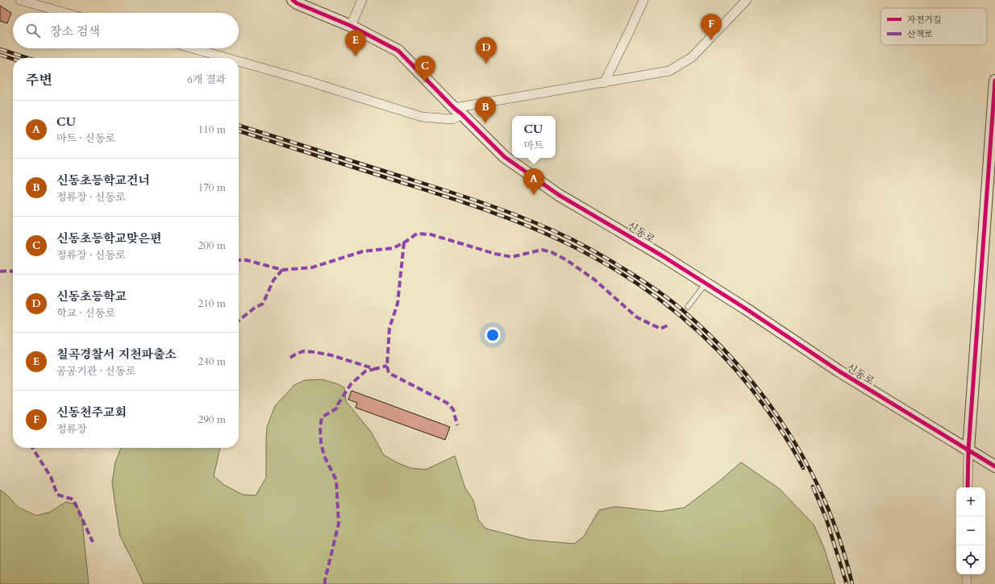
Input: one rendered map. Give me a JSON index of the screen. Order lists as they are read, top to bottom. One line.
{"streets":{"street":["신동로"]},"legend":["자전거길","산책로"],"page":{"search":"장소 검색","pins":["F","E","D","C","B","A"],"heading":["주변","6개 결과"],"list":[{"mark":"A","name":"CU","note":"마트 · 신동로","value":"110 m"},{"mark":"B","name":"신동초등학교건너","note":"정류장 · 신동로","value":"170 m"},{"mark":"C","name":"신동초등학교맞은편","note":"정류장 · 신동로","value":"200 m"},{"mark":"D","name":"신동초등학교","note":"학교 · 신동로","value":"210 m"},{"mark":"E","name":"칠곡경찰서 지천파출소","note":"공공기관 · 신동로","value":"240 m"},{"mark":"F","name":"신동천주교회","note":"정류장","value":"290 m"}],"popup":["CU","마트"],"map_buttons":["+","−"]}}
